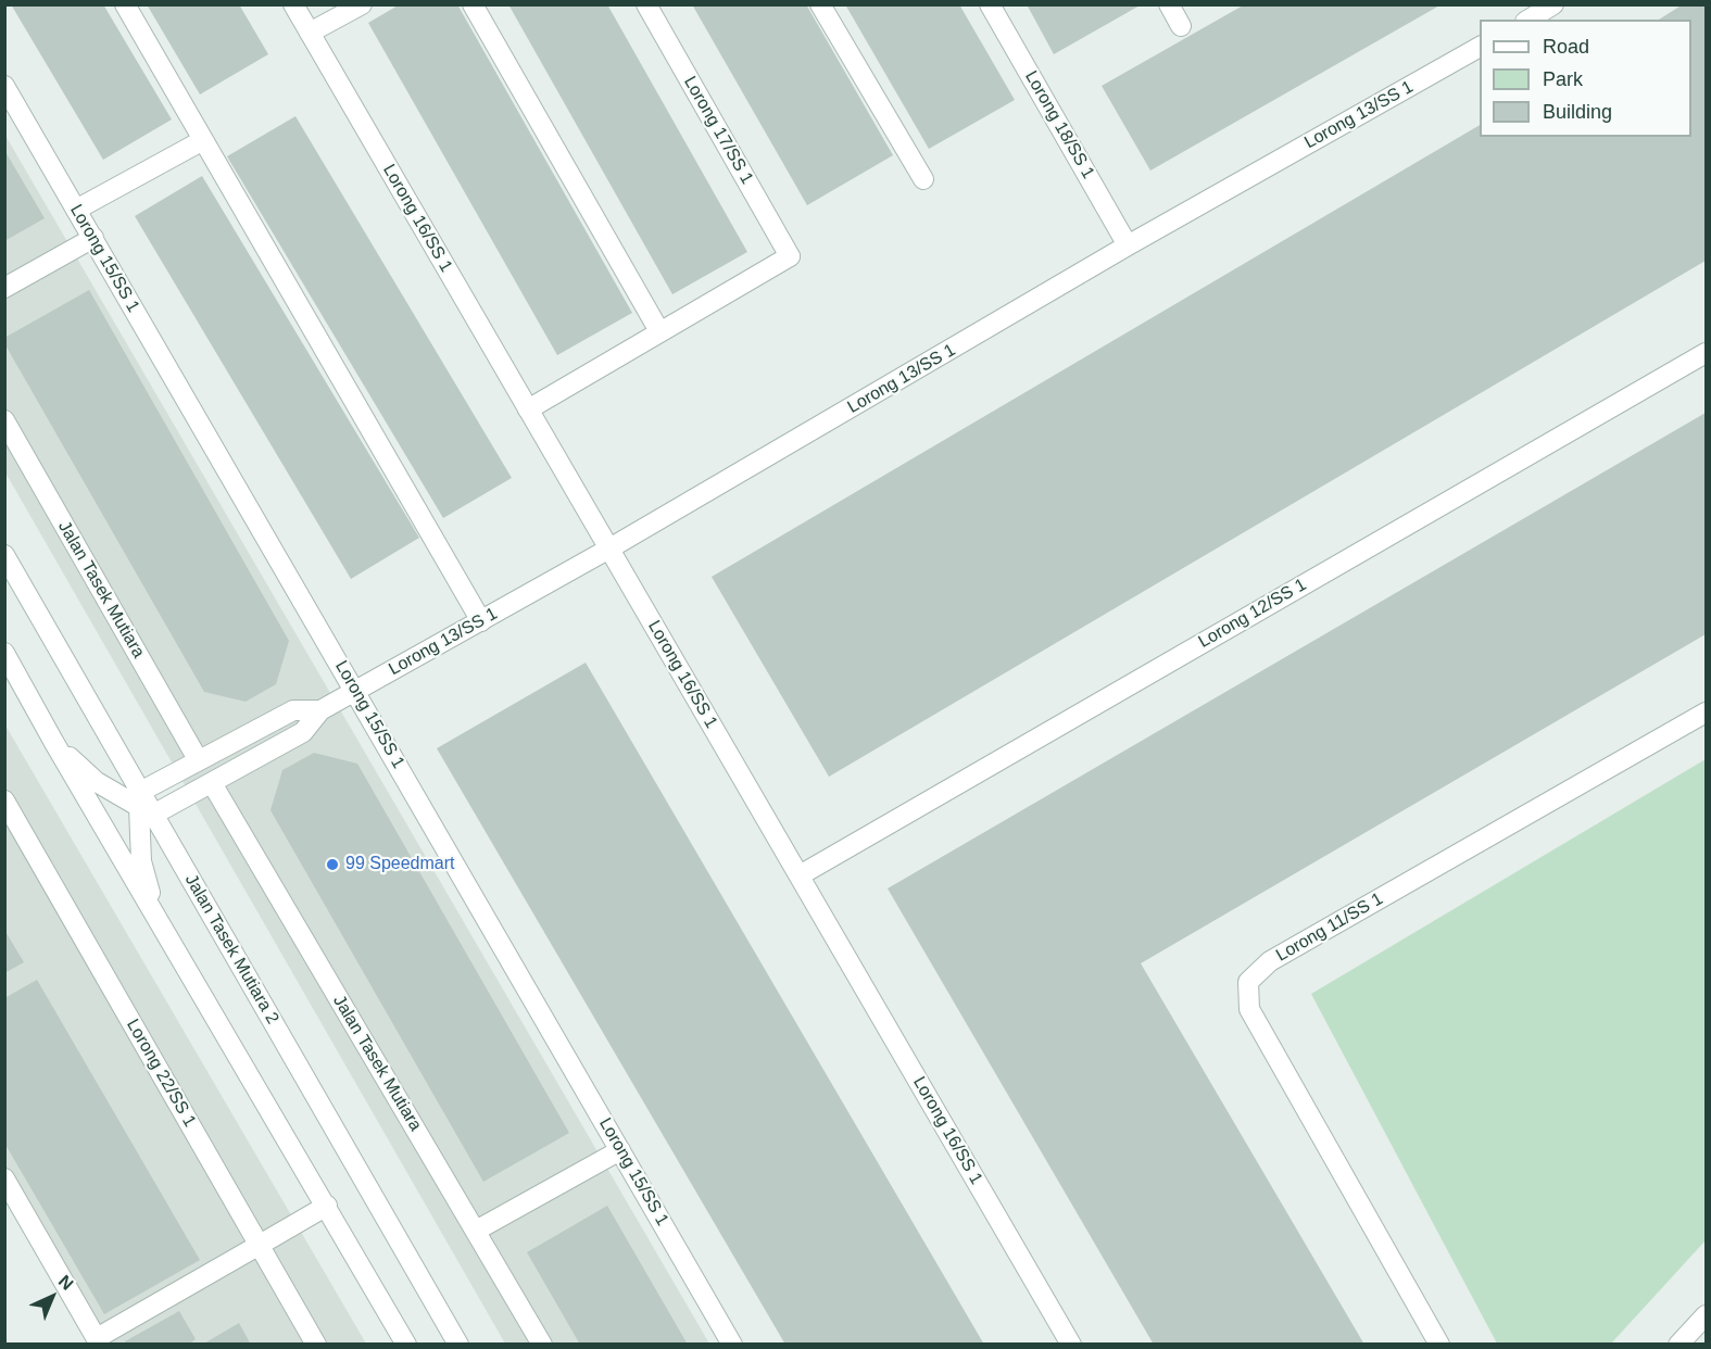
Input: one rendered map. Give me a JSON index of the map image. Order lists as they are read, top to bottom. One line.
{"streets":{"street":["Lorong 13/SS 1","Lorong 18/SS 1","Lorong 17/SS 1","Lorong 16/SS 1","Lorong 15/SS 1","Jalan Tasek Mutiara","Lorong 12/SS 1","Lorong 11/SS 1","Jalan Tasek Mutiara 2","Lorong 22/SS 1"]},"crossings":[["Lorong 13/SS 1","Lorong 18/SS 1"],["Lorong 13/SS 1","Lorong 16/SS 1"],["Lorong 13/SS 1","Lorong 15/SS 1"],["Lorong 13/SS 1","Jalan Tasek Mutiara"],["Lorong 13/SS 1","Jalan Tasek Mutiara 2"],["Lorong 16/SS 1","Lorong 12/SS 1"]],"places":["99 Speedmart"],"legend":["Road","Park","Building"],"north":"top right"}
